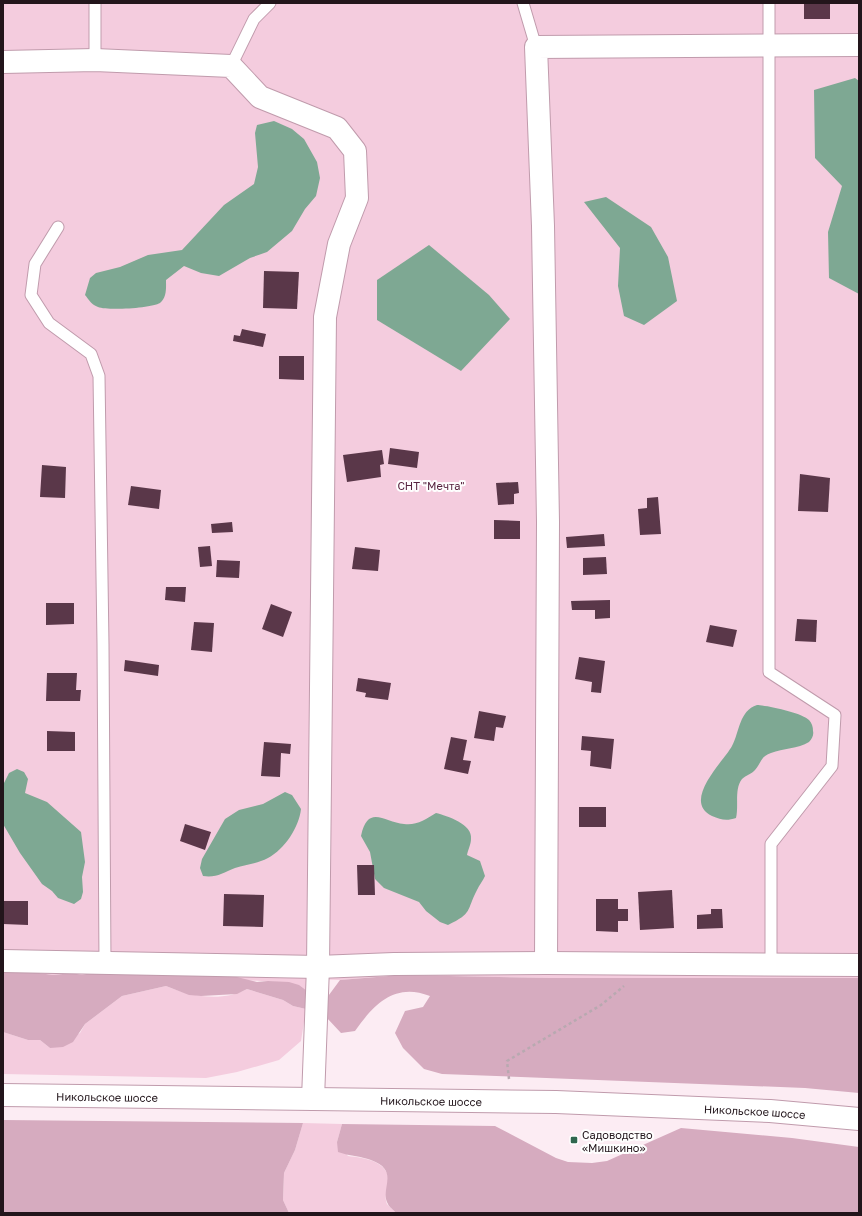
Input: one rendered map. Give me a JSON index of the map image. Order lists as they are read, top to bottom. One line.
{"streets":{"street":["Никольское шоссе"]},"parks":["СНТ \"Мечта\""],"places":{"transit":["Садоводство «Мишкино»"]}}
